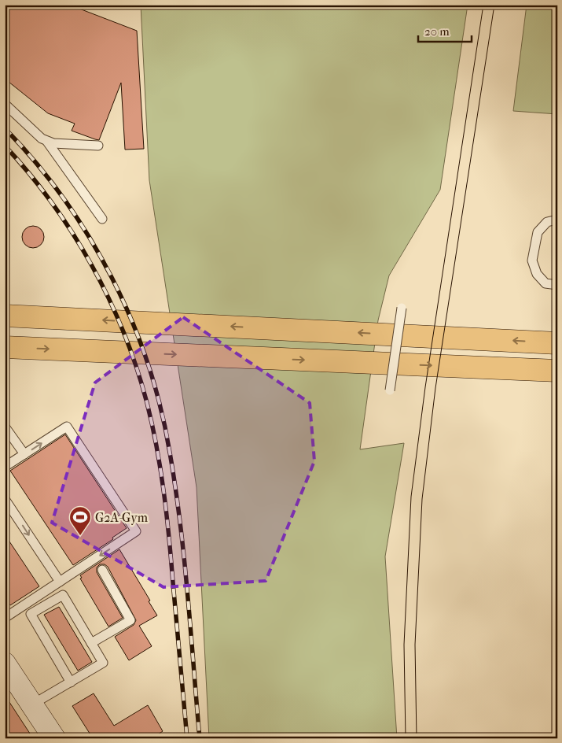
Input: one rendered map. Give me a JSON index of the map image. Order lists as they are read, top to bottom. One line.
{"places":{"sports":["G2A-Gym"]},"scale_bar":"20 m"}
